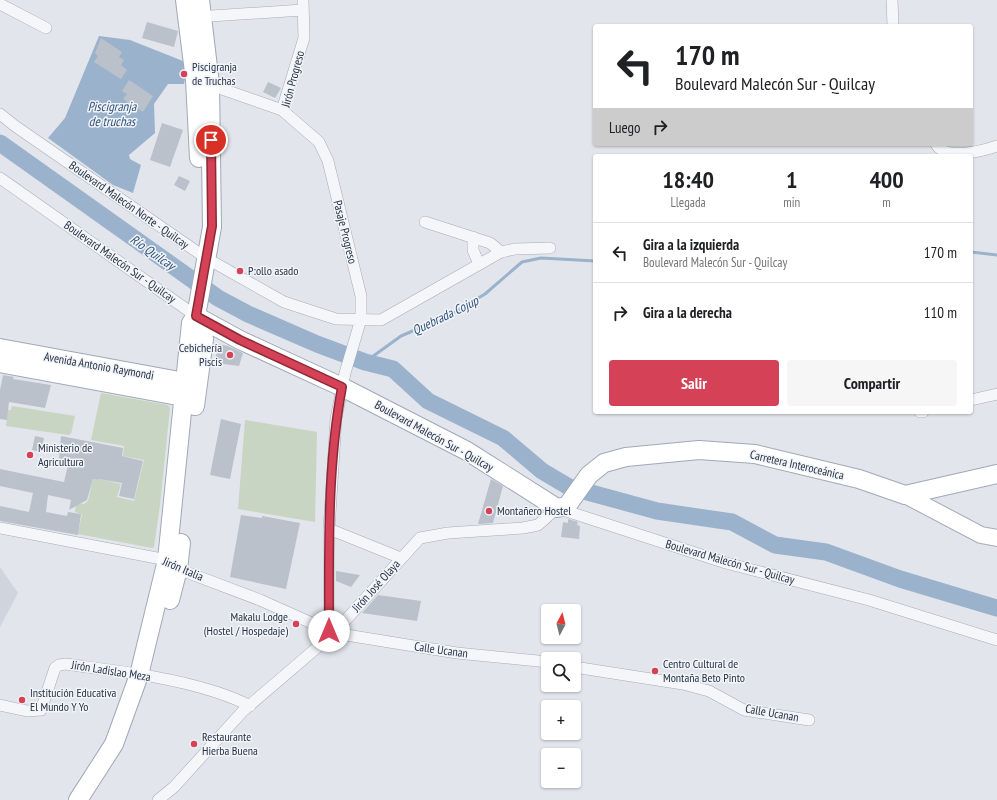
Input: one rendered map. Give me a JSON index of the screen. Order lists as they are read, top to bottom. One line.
{"streets":{"main road":["Boulevard Malecón Sur - Quilcay","Avenida Antonio Raymondi","Carretera Interoceánica"],"street":["Jirón Progreso","Boulevard Malecón Norte - Quilcay","Pasaje Progreso","Jirón Italia","Jirón José Olaya","Calle Ucanan","Jirón Ladislao Meza"]},"crossings":[["Jirón Progreso","Pasaje Progreso"],["Boulevard Malecón Norte - Quilcay","Pasaje Progreso"],["Pasaje Progreso","Boulevard Malecón Sur - Quilcay"],["Boulevard Malecón Sur - Quilcay","Carretera Interoceánica"],["Boulevard Malecón Sur - Quilcay","Jirón José Olaya"],["Carretera Interoceánica","Jirón José Olaya"],["Jirón Italia","Jirón José Olaya"],["Jirón Italia","Calle Ucanan"],["Jirón José Olaya","Calle Ucanan"],["Jirón José Olaya","Jirón Ladislao Meza"]],"water":["Piscigranja de truchas","Río Quilcay","Quebrada Cojup"],"places":["Piscigranja de Truchas","P:ollo asado","Cebichería Piscis","Ministerio de Agricultura","Montañero Hostel","Makalu Lodge (Hostel / Hospedaje)","Centro Cultural de Montaña Beto Pinto","Institución Educativa El Mundo Y Yo","Restaurante Hierba Buena"],"north":"top","page":{"turn":["170 m","Boulevard Malecón Sur - Quilcay"],"then":"Luego","eta":["18:40","Llegada","1","min","400","m"],"list":[{"name":"Gira a la izquierda","note":"Boulevard Malecón Sur - Quilcay","value":"170 m"},{"name":"Gira a la derecha","value":"110 m"}],"buttons":["Salir","Compartir"],"map_buttons":["+","−"]}}
